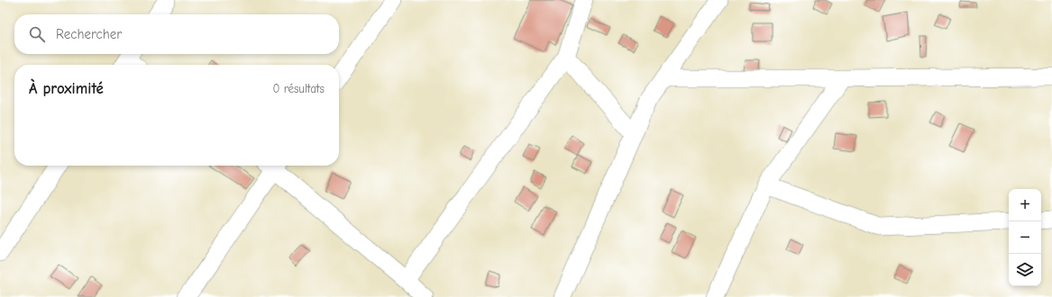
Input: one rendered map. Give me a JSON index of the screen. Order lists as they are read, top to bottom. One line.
{"page":{"search":"Rechercher","heading":["À proximité","0 résultats"],"map_buttons":["+","−"]}}
